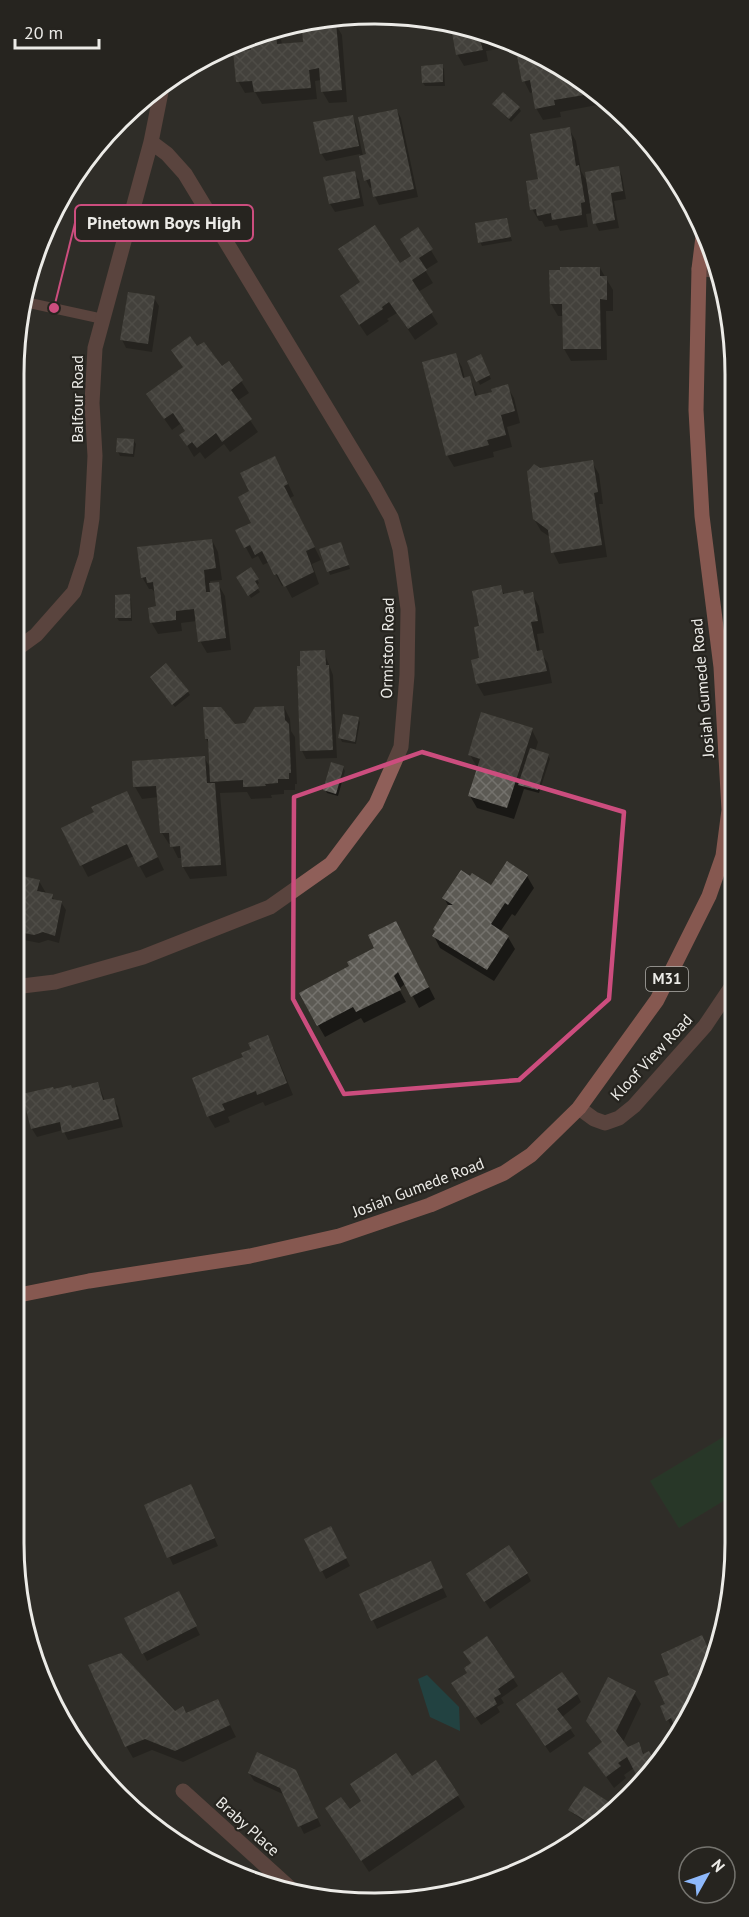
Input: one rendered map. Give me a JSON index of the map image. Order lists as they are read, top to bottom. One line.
{"streets":{"main road":["Josiah Gumede Road","M31"],"street":["Balfour Road","Ormiston Road","Kloof View Road","Braby Place"]},"crossings":[["Balfour Road","Ormiston Road"],["Josiah Gumede Road","Kloof View Road"]],"places":["Pinetown Boys High"],"scale_bar":"20 m","north":"top right"}
